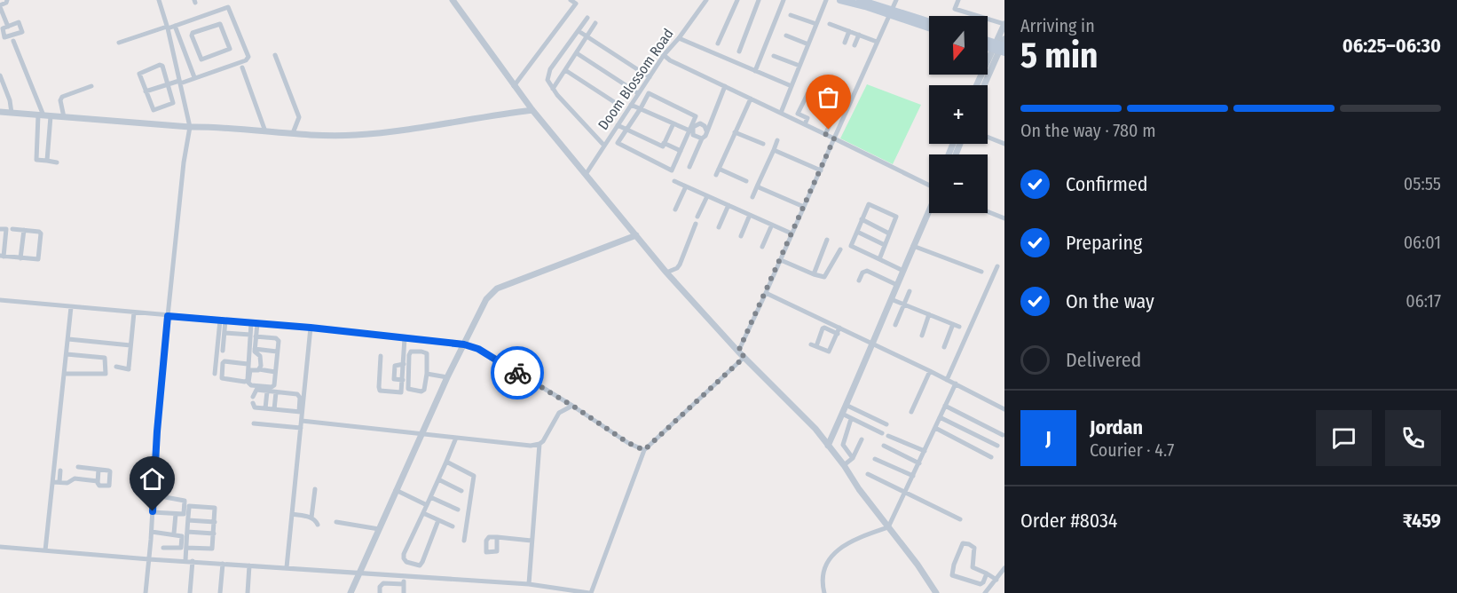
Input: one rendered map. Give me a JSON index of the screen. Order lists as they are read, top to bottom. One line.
{"streets":{"street":["Doom Blossom Road"]},"north":"bottom","page":{"heading":["5 min","Arriving in","06:25–06:30"],"panel":["Jordan","Courier · 4.7","Order #8034","₹459"],"map_buttons":["+","−"],"bar":"On the way · 780 m","list":[["Confirmed","05:55"],["Preparing","06:01"],["On the way","06:17"],"Delivered"],"round":"J"}}
